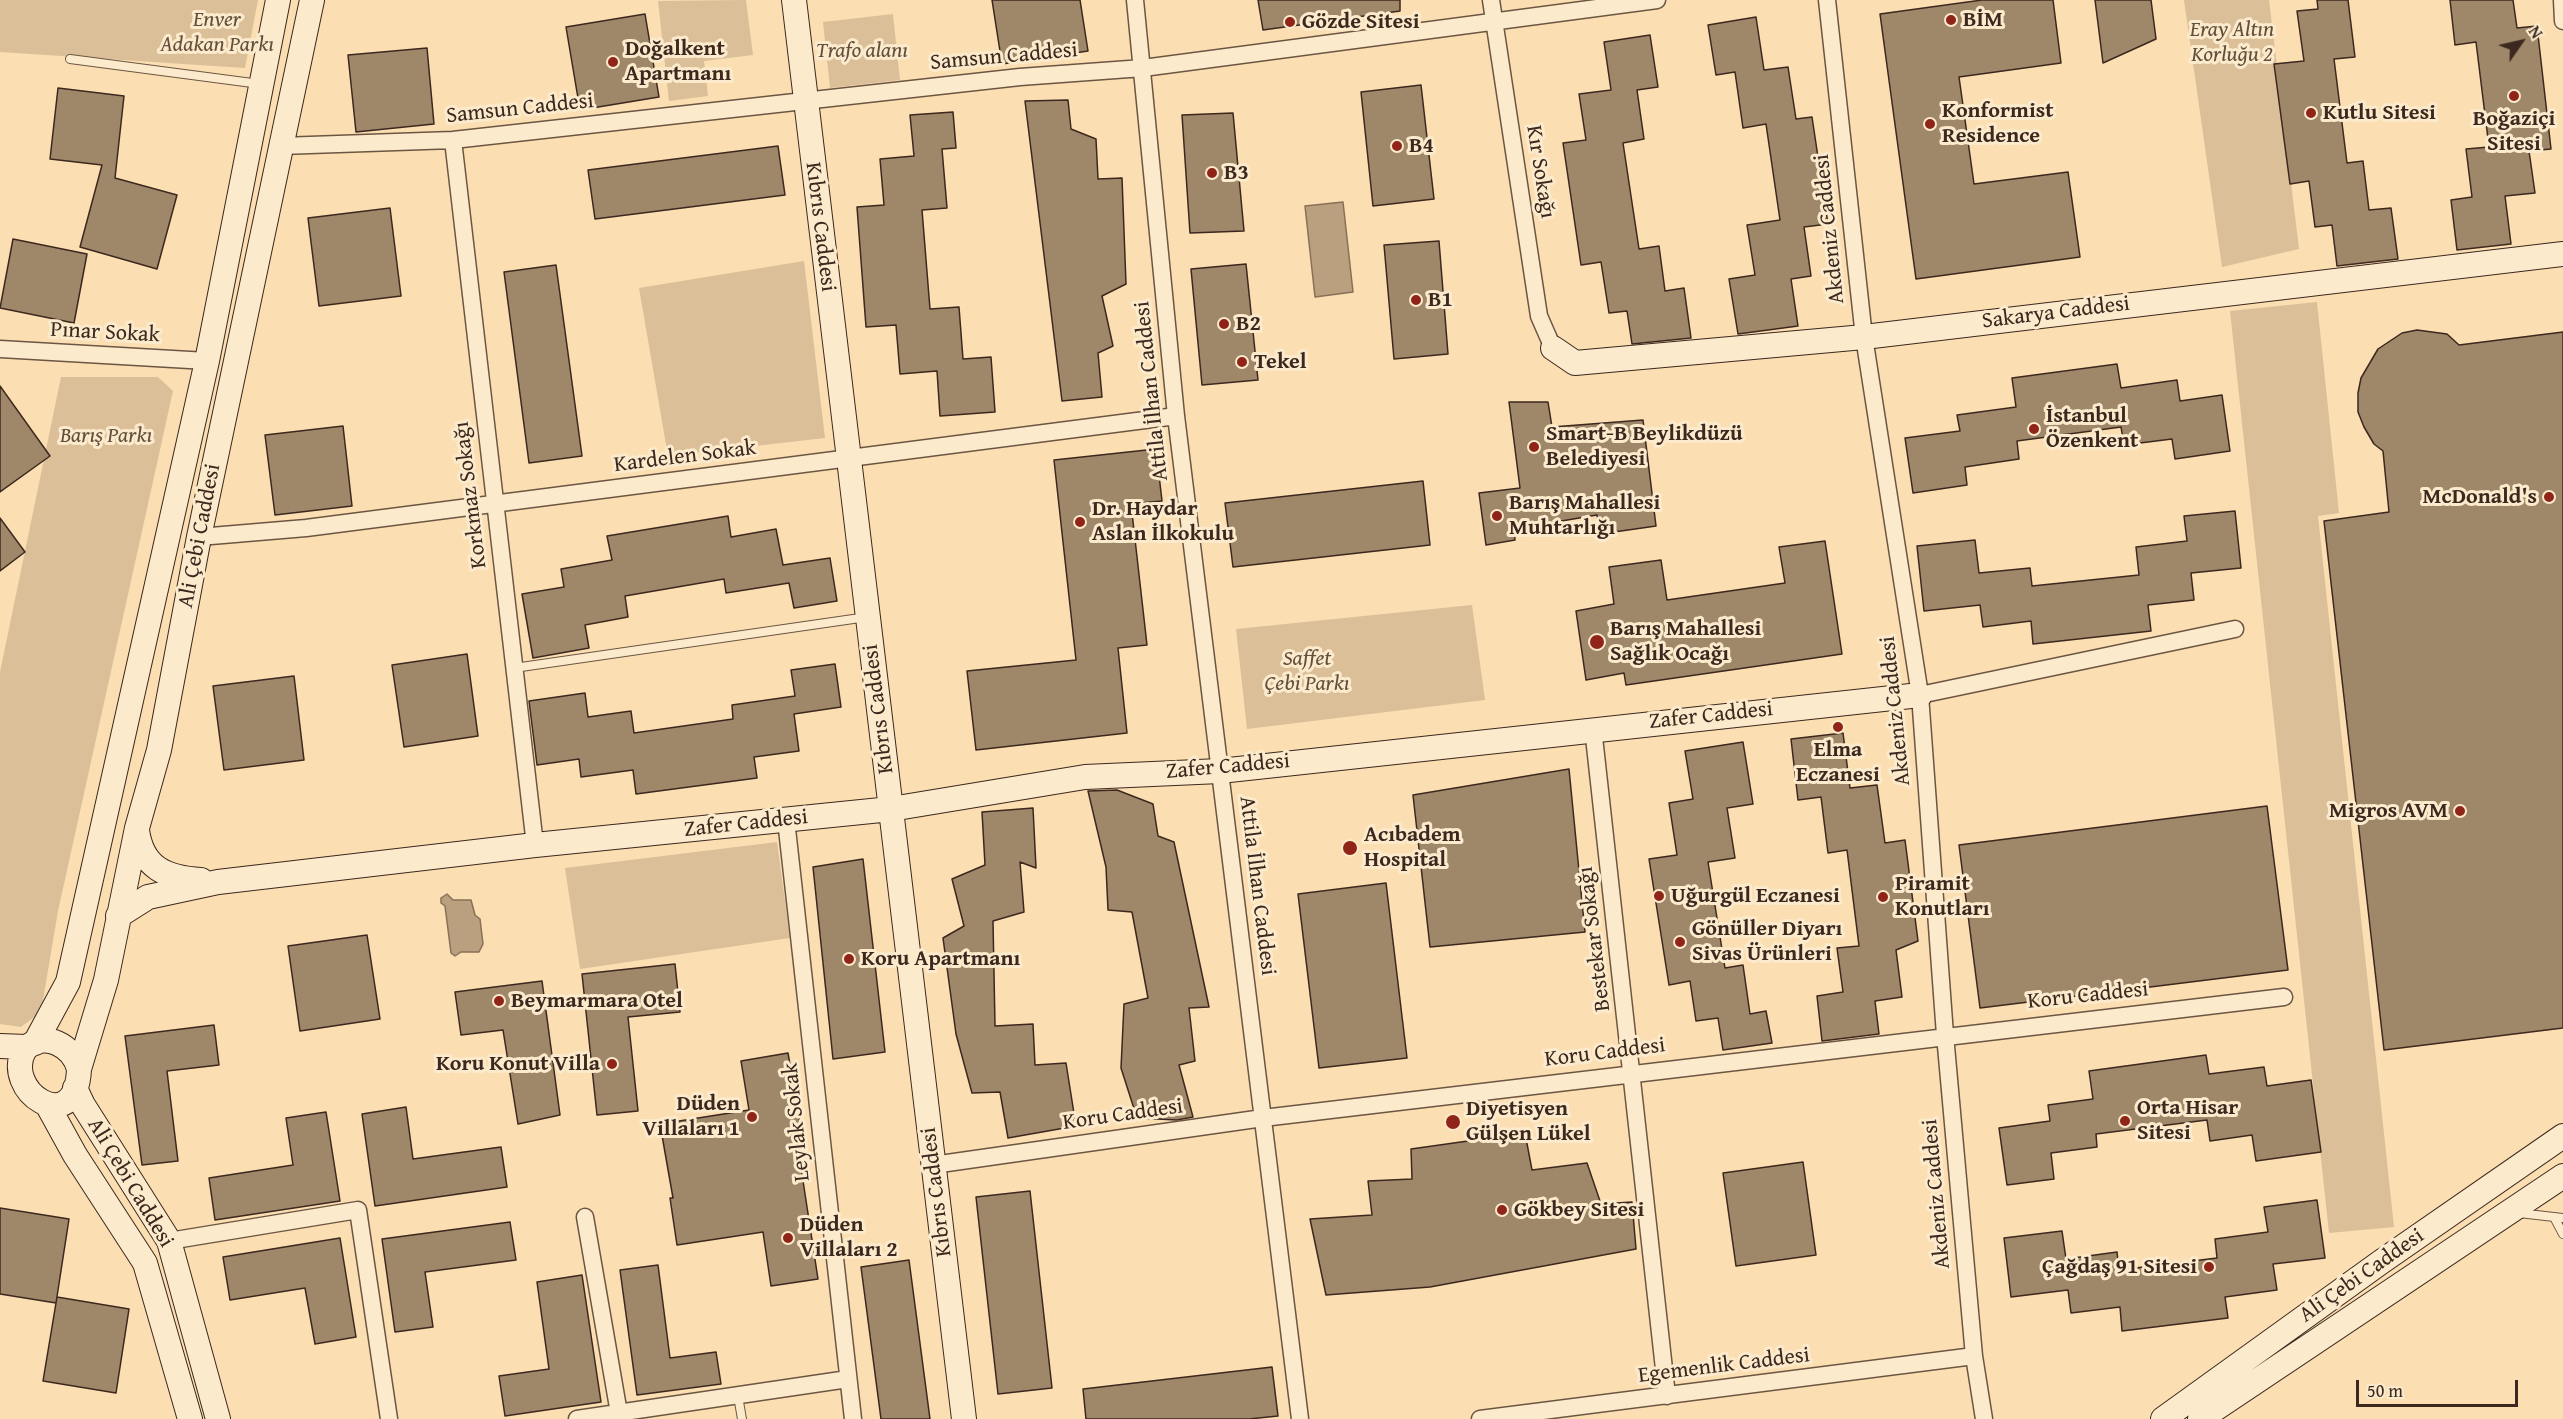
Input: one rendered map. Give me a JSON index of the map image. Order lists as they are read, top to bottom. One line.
{"streets":{"main road":["Kıbrıs Caddesi","Sakarya Caddesi","Ali Çebi Caddesi","Zafer Caddesi"],"street":["Samsun Caddesi","Kır Sokağı","Akdeniz Caddesi","Pınar Sokak","Attila İlhan Caddesi","Kardelen Sokak","Korkmaz Sokağı","Bestekar Sokağı","Koru Caddesi","Leylak Sokak","Egemenlik Caddesi"]},"crossings":[["Samsun Caddesi","Kır Sokağı"],["Samsun Caddesi","Kıbrıs Caddesi"],["Samsun Caddesi","Attila İlhan Caddesi"],["Samsun Caddesi","Korkmaz Sokağı"],["Samsun Caddesi","Ali Çebi Caddesi"],["Kır Sokağı","Sakarya Caddesi"],["Kıbrıs Caddesi","Kardelen Sokak"],["Kıbrıs Caddesi","Zafer Caddesi"],["Kıbrıs Caddesi","Koru Caddesi"],["Akdeniz Caddesi","Sakarya Caddesi"],["Akdeniz Caddesi","Zafer Caddesi"],["Akdeniz Caddesi","Koru Caddesi"],["Akdeniz Caddesi","Egemenlik Caddesi"],["Pınar Sokak","Ali Çebi Caddesi"],["Attila İlhan Caddesi","Kardelen Sokak"],["Attila İlhan Caddesi","Zafer Caddesi"],["Attila İlhan Caddesi","Koru Caddesi"],["Kardelen Sokak","Korkmaz Sokağı"],["Kardelen Sokak","Ali Çebi Caddesi"],["Korkmaz Sokağı","Zafer Caddesi"],["Zafer Caddesi","Bestekar Sokağı"],["Zafer Caddesi","Leylak Sokak"],["Bestekar Sokağı","Koru Caddesi"],["Bestekar Sokağı","Egemenlik Caddesi"]],"parks":["Enver Adakan Parkı","Eray Altın Korluğu 2","Trafo alanı","Barış Parkı","Saffet Çebi Parkı"],"places":["BİM","Gözde Sitesi","Doğalkent Apartmanı","Boğaziçi Sitesi","Kutlu Sitesi","Konformist Residence","B4","B3","B1","B2","Tekel","İstanbul Özenkent","Smart-B Beylikdüzü Belediyesi","McDonald's","Barış Mahallesi Muhtarlığı","Dr. Haydar Aslan İlkokulu","Barış Mahallesi Sağlık Ocağı","Elma Eczanesi","Migros AVM","Acıbadem Hospital","Uğurgül Eczanesi","Piramit Konutları","Gönüller Diyarı Sivas Ürünleri","Koru Apartmanı","Beymarmara Otel","Koru Konut Villa","Düden Villaları 1","Orta Hisar Sitesi","Diyetisyen Gülşen Lükel","Gökbey Sitesi","Düden Villaları 2","Çağdaş 91 Sitesi"],"scale_bar":"50 m","north":"top right"}
